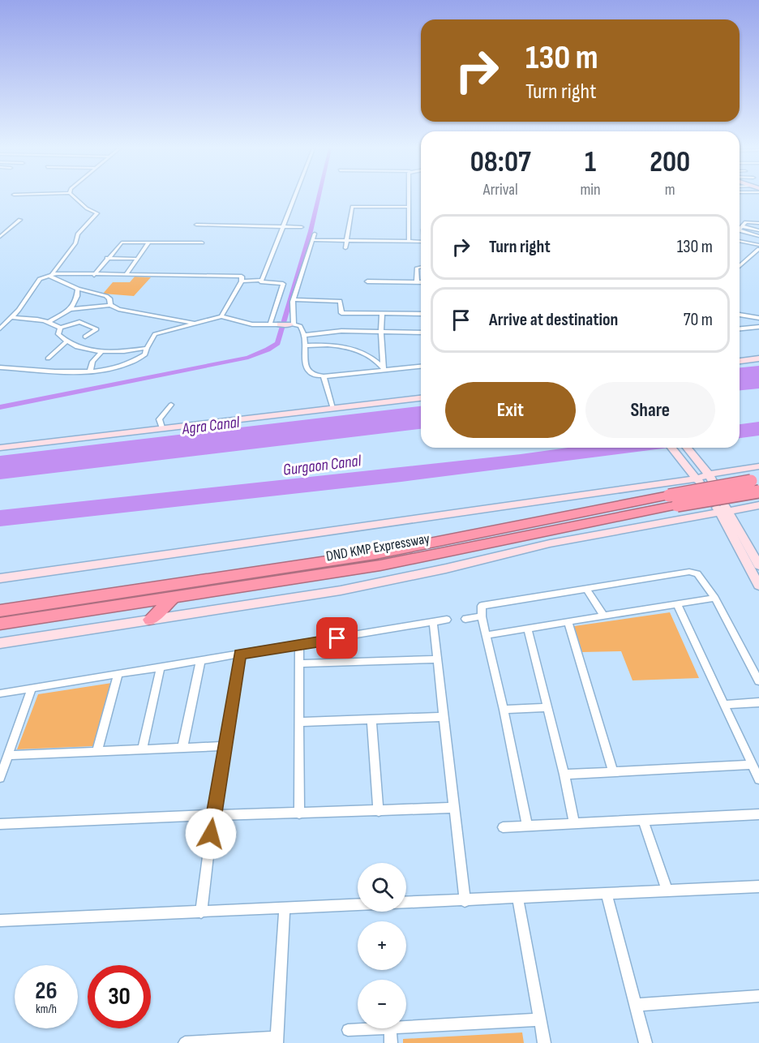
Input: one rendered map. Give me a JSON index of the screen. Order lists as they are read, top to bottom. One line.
{"streets":{"highway":["DND KMP Expressway"]},"water":["Agra Canal","Gurgaon Canal"],"page":{"turn":["130 m","Turn right"],"eta":["08:07","Arrival","1","min","200","m"],"list":[{"name":"Turn right","value":"130 m"},{"name":"Arrive at destination","value":"70 m"}],"buttons":["Exit","Share"],"map_buttons":["+","−"],"speed":"26 km/h","limit":"30"}}
